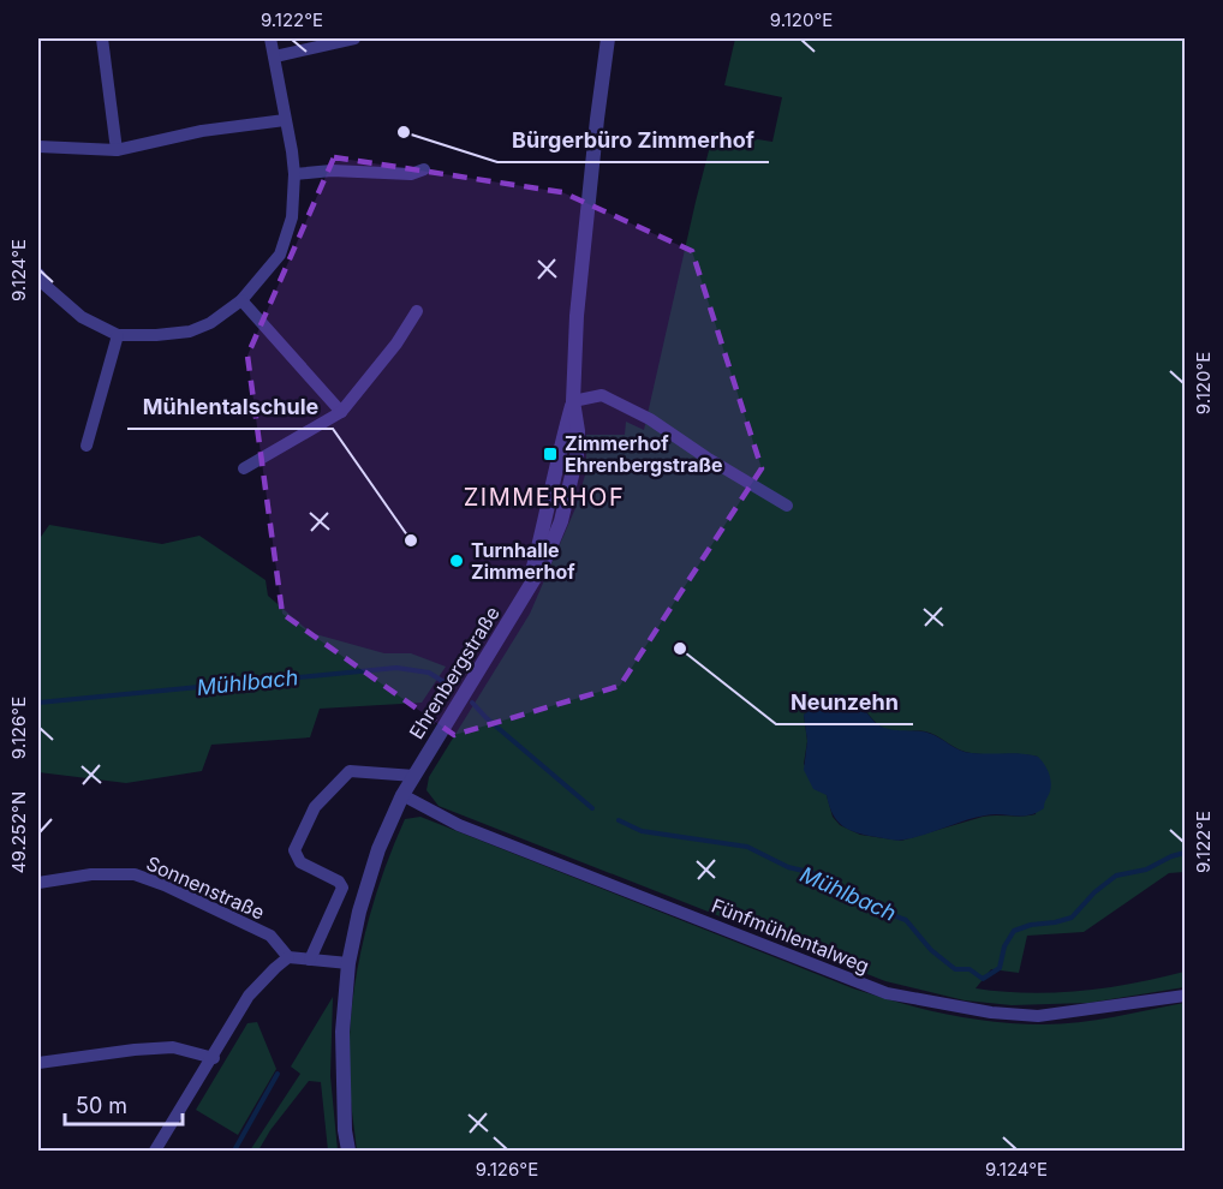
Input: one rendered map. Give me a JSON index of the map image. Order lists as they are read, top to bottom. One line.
{"streets":{"street":["Ehrenbergstraße","Sonnenstraße","Fünfmühlentalweg"]},"crossings":[["Ehrenbergstraße","Fünfmühlentalweg"]],"districts":["ZIMMERHOF"],"water":["Mühlbach"],"places":{"other":["Bürgerbüro Zimmerhof","Mühlentalschule","Turnhalle Zimmerhof","Neunzehn"],"transit":["Zimmerhof Ehrenbergstraße"]},"scale_bar":"50 m","coordinates":["9.122°E","9.120°E","9.124°E","9.126°E","49.252°N"]}
